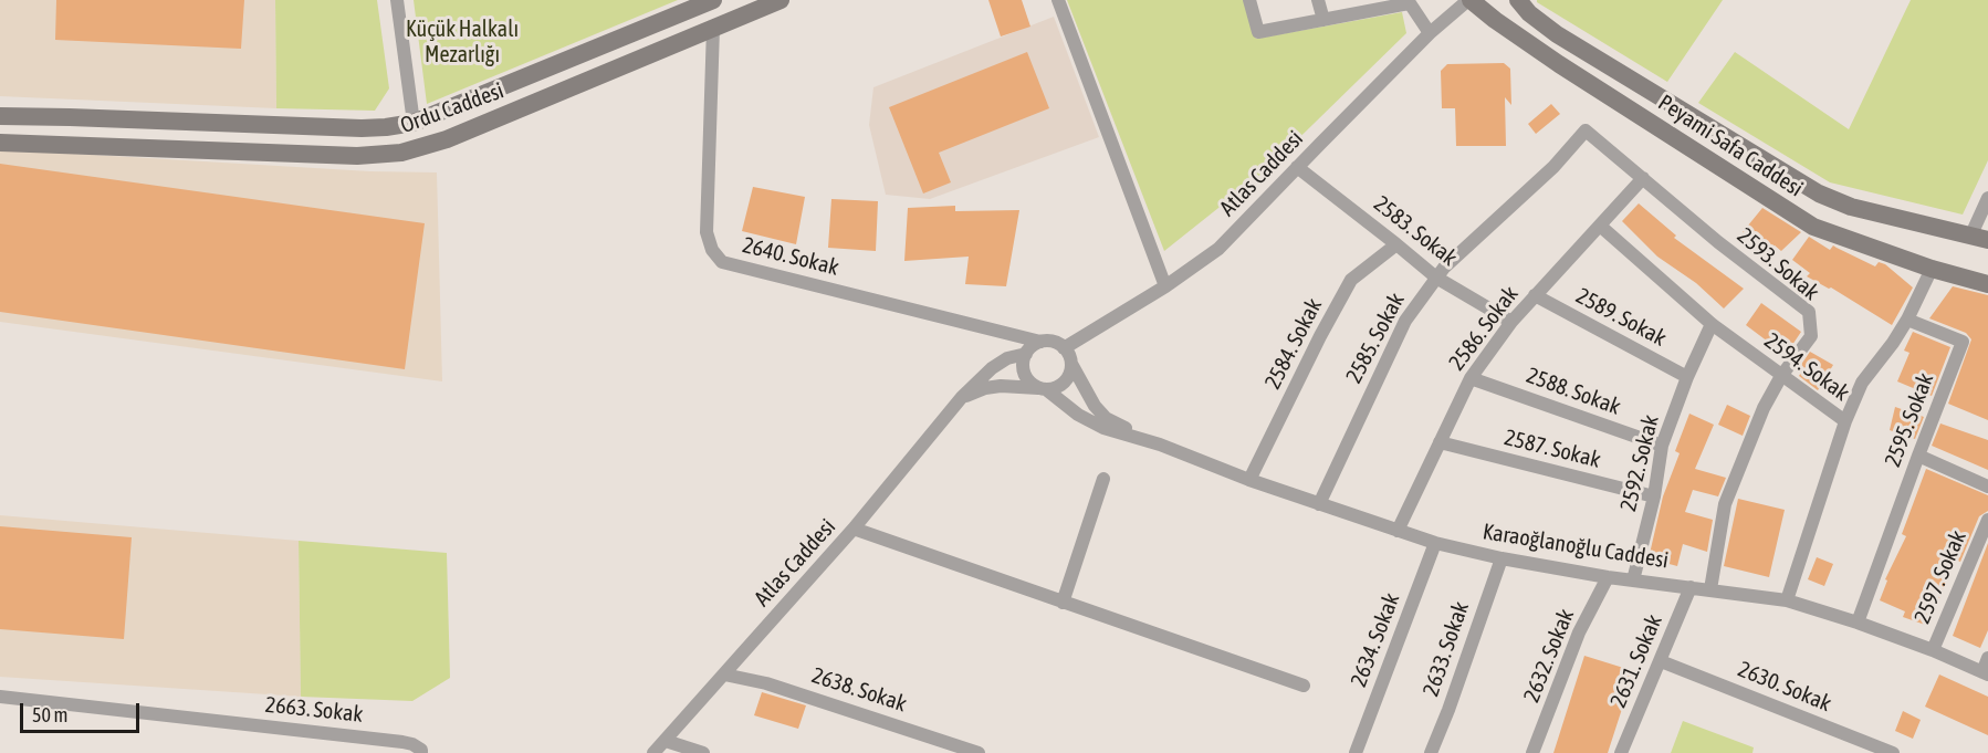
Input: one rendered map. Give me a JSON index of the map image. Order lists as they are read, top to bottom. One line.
{"streets":{"main road":["Ordu Caddesi","Peyami Safa Caddesi"],"street":["Atlas Caddesi","2583. Sokak","2640. Sokak","2593. Sokak","2589. Sokak","2586. Sokak","2585. Sokak","2584. Sokak","2594. Sokak","2588. Sokak","2595. Sokak","2587. Sokak","2592. Sokak","Karaoğlanoğlu Caddesi","2597. Sokak","2634. Sokak","2633. Sokak","2632. Sokak","2631. Sokak","2630. Sokak","2638. Sokak","2663. Sokak"]},"crossings":[["Ordu Caddesi","2640. Sokak"],["Peyami Safa Caddesi","Atlas Caddesi"],["Atlas Caddesi","2583. Sokak"],["Atlas Caddesi","2640. Sokak"],["Atlas Caddesi","2638. Sokak"],["2583. Sokak","2586. Sokak"],["2583. Sokak","2585. Sokak"],["2583. Sokak","2584. Sokak"],["2593. Sokak","2586. Sokak"],["2593. Sokak","2585. Sokak"],["2593. Sokak","2594. Sokak"],["2593. Sokak","Karaoğlanoğlu Caddesi"],["2589. Sokak","2586. Sokak"],["2589. Sokak","2592. Sokak"],["2586. Sokak","2594. Sokak"],["2586. Sokak","2588. Sokak"],["2586. Sokak","2587. Sokak"],["2586. Sokak","Karaoğlanoğlu Caddesi"],["2585. Sokak","Karaoğlanoğlu Caddesi"],["2584. Sokak","Karaoğlanoğlu Caddesi"],["2594. Sokak","2592. Sokak"],["2594. Sokak","Karaoğlanoğlu Caddesi"],["2588. Sokak","2592. Sokak"],["2595. Sokak","Karaoğlanoğlu Caddesi"],["2587. Sokak","2592. Sokak"],["2592. Sokak","Karaoğlanoğlu Caddesi"],["Karaoğlanoğlu Caddesi","2597. Sokak"],["Karaoğlanoğlu Caddesi","2634. Sokak"],["Karaoğlanoğlu Caddesi","2633. Sokak"],["Karaoğlanoğlu Caddesi","2632. Sokak"],["Karaoğlanoğlu Caddesi","2631. Sokak"],["2631. Sokak","2630. Sokak"]],"parks":["Küçük Halkalı Mezarlığı"],"scale_bar":"50 m"}
